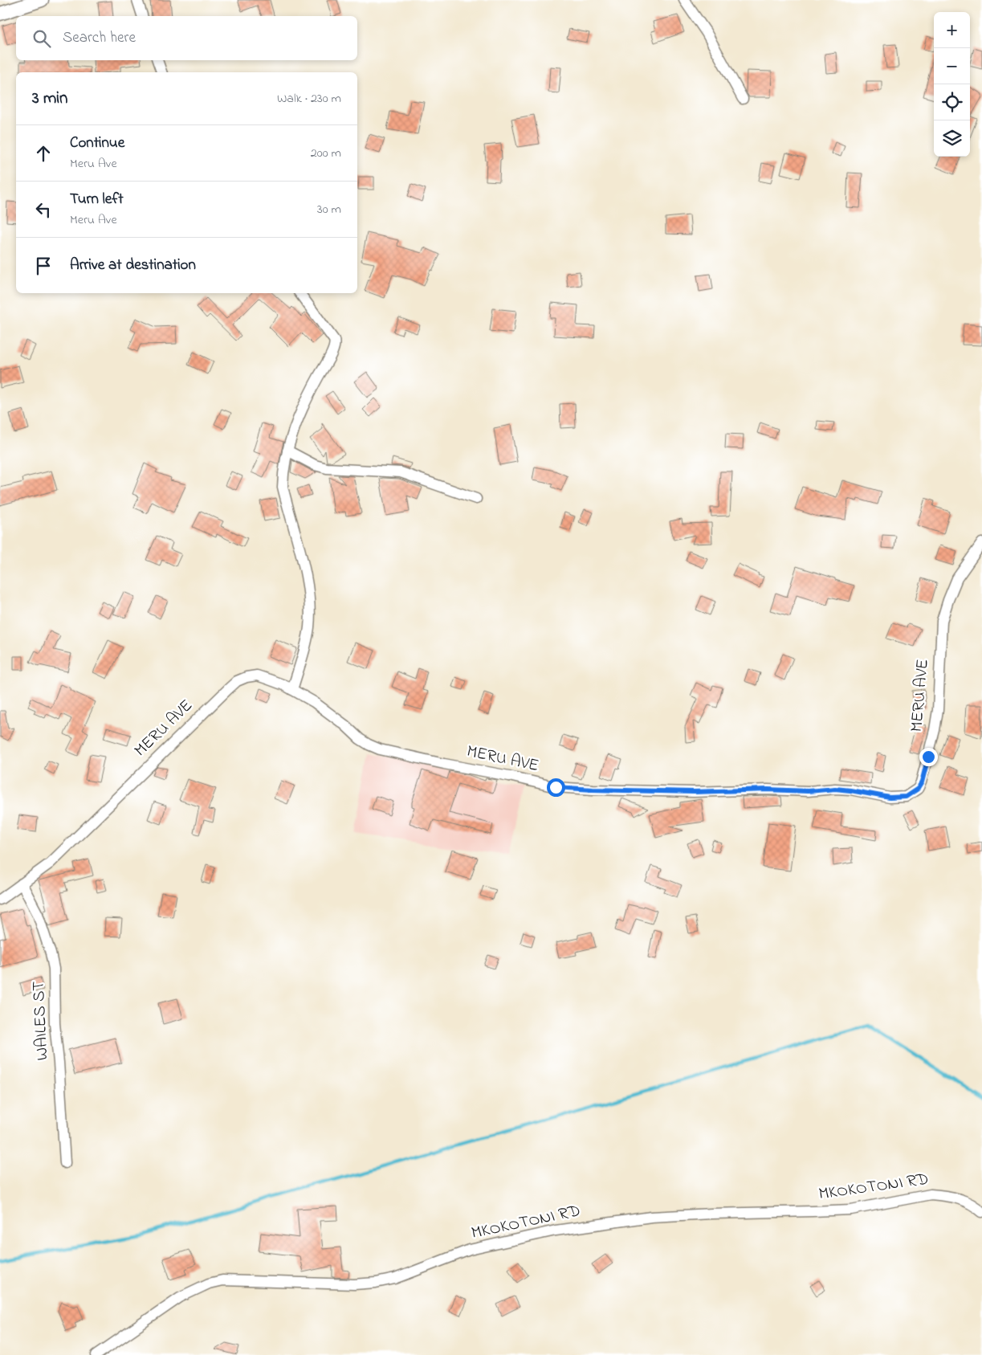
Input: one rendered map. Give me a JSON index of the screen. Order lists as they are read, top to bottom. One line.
{"streets":{"street":["MERU AVE","WAILES ST","MKOKOTONI RD"]},"crossings":[["MERU AVE","WAILES ST"]],"page":{"map_buttons":["+","−"],"search":"Search here","heading":["3 min","Walk · 230 m"],"list":[["Continue","Meru Ave","200 m"],["Turn left","Meru Ave","30 m"],"Arrive at destination"]}}
